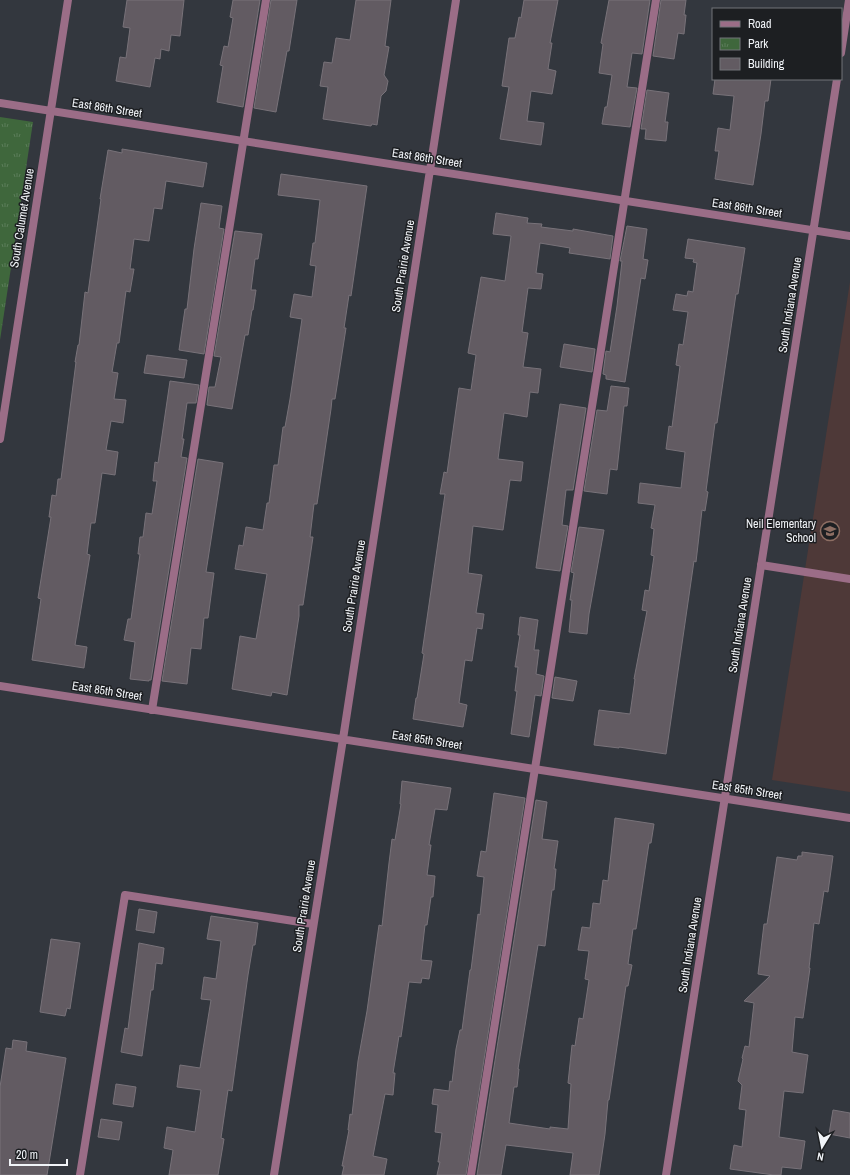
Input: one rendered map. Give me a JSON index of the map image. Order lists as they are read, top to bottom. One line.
{"streets":{"street":["East 86th Street","South Calumet Avenue","South Prairie Avenue","South Indiana Avenue","East 85th Street"]},"crossings":[["East 86th Street","South Calumet Avenue"],["East 86th Street","South Prairie Avenue"],["East 86th Street","South Indiana Avenue"],["South Prairie Avenue","East 85th Street"],["South Indiana Avenue","East 85th Street"]],"places":{"school or university":["Neil Elementary School"]},"legend":["Road","Park","Building"],"scale_bar":"20 m","north":"bottom"}
